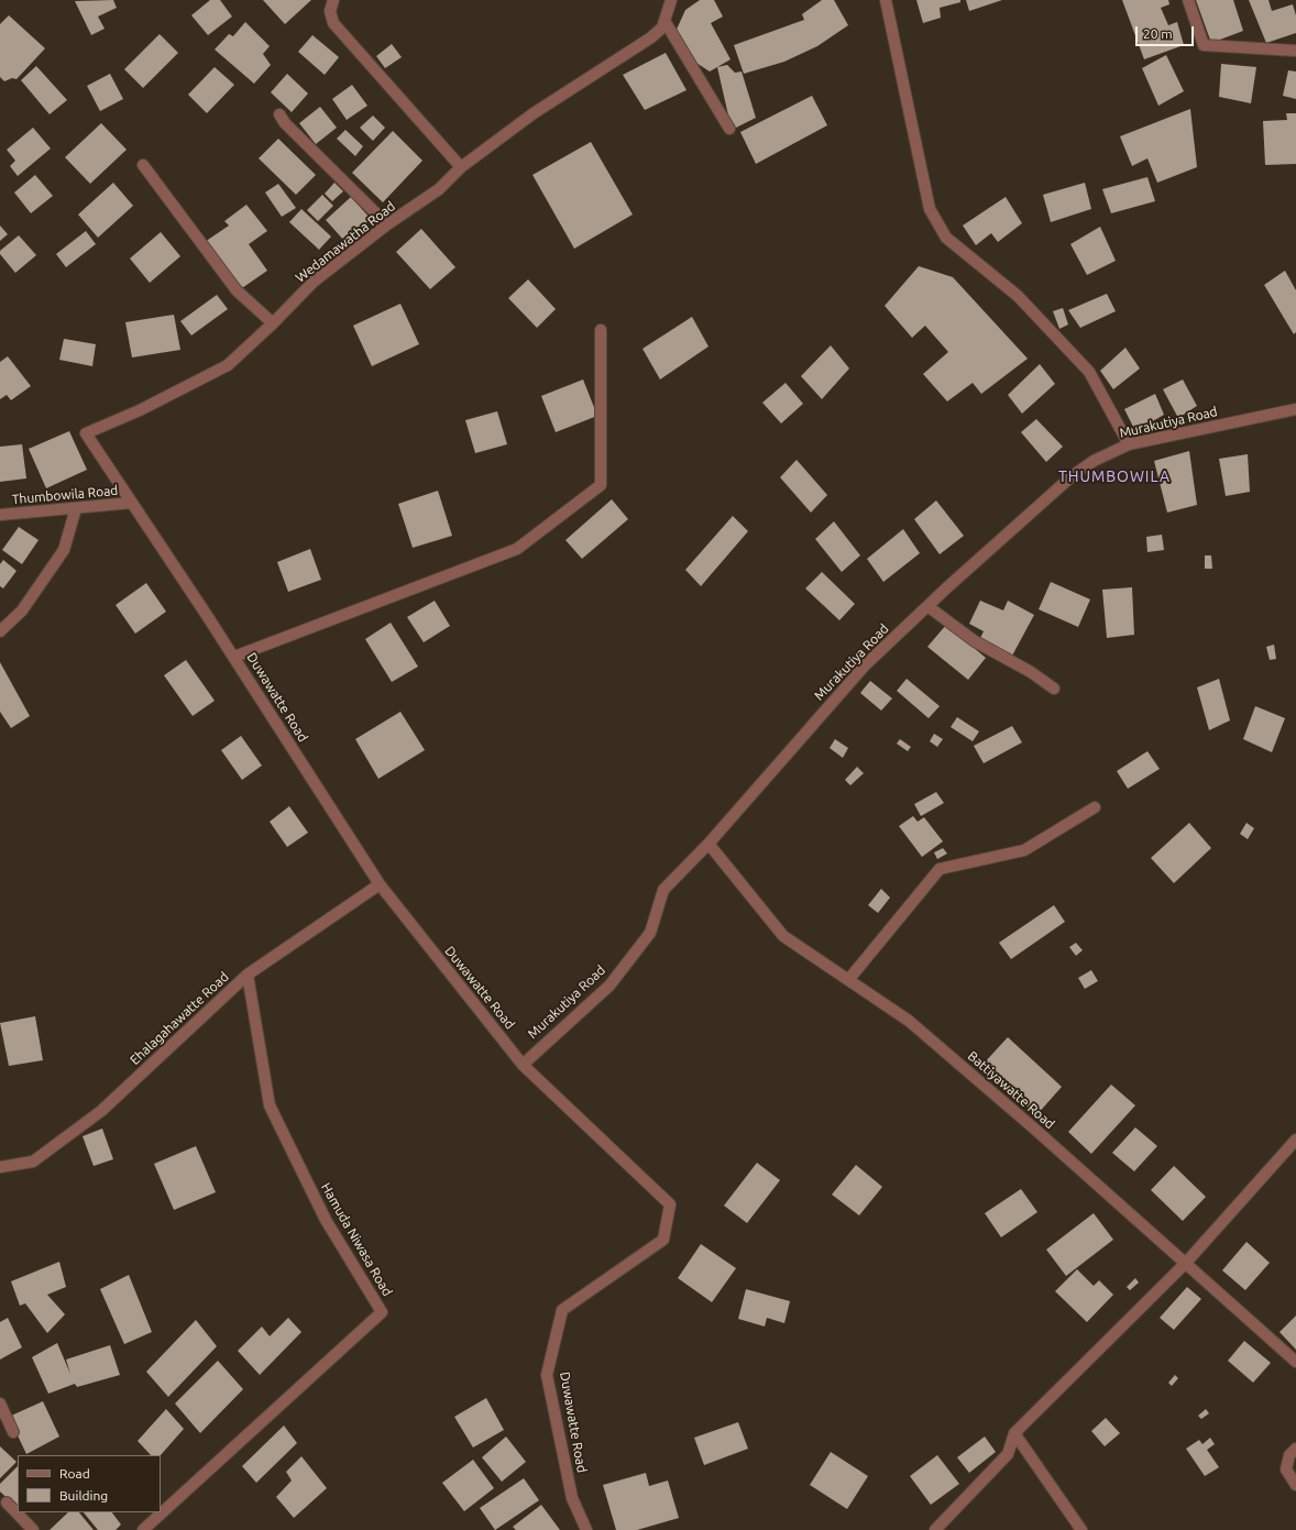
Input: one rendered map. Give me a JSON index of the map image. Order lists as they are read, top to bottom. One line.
{"streets":{"street":["Wedamawatha Road","Murakutiya Road","Thumbowila Road","Duwawatte Road","Ehalagahawatte Road","Battiyawatte Road","Hamuda Niwasa Road"]},"crossings":[["Wedamawatha Road","Thumbowila Road"],["Wedamawatha Road","Duwawatte Road"],["Murakutiya Road","Duwawatte Road"],["Murakutiya Road","Battiyawatte Road"],["Thumbowila Road","Duwawatte Road"],["Duwawatte Road","Ehalagahawatte Road"],["Ehalagahawatte Road","Hamuda Niwasa Road"]],"districts":["THUMBOWILA"],"legend":["Road","Building"],"scale_bar":"20 m"}
